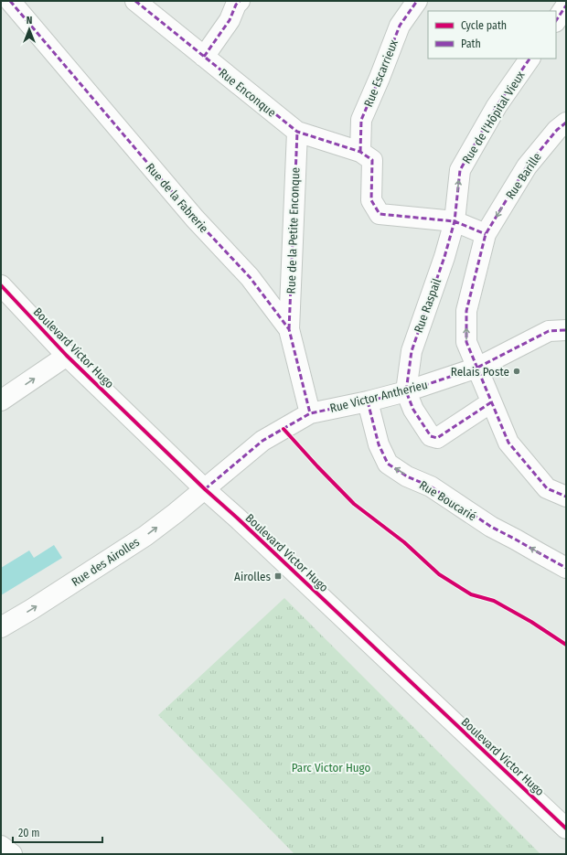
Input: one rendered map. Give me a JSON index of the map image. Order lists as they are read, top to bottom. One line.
{"streets":{"street":["Rue Escarrieux","Rue Enconque","Rue de l'Hôpital Vieux","Rue Barille","Rue de la Fabrerie","Rue de la Petite Enconque","Rue Raspail","Boulevard Victor Hugo","Rue Victor Antherieu","Rue Boucarié","Rue des Airolles"]},"crossings":[["Rue Escarrieux","Rue Enconque"],["Rue Escarrieux","Rue de l'Hôpital Vieux"],["Rue Escarrieux","Rue Raspail"],["Rue Enconque","Rue de la Petite Enconque"],["Rue de l'Hôpital Vieux","Rue Raspail"],["Rue Barille","Rue Victor Antherieu"],["Rue de la Fabrerie","Rue de la Petite Enconque"],["Rue de la Fabrerie","Rue Victor Antherieu"],["Rue Raspail","Rue Victor Antherieu"],["Boulevard Victor Hugo","Rue Victor Antherieu"],["Boulevard Victor Hugo","Rue des Airolles"],["Rue Victor Antherieu","Rue Boucarié"],["Rue Victor Antherieu","Rue des Airolles"]],"one_way":["Rue de l'Hôpital Vieux","Rue Boucarié","Rue des Airolles"],"parks":["Parc Victor Hugo"],"places":{"other":["Relais Poste"],"transit":["Airolles"]},"legend":["Cycle path","Path"],"scale_bar":"20 m","north":"top"}
